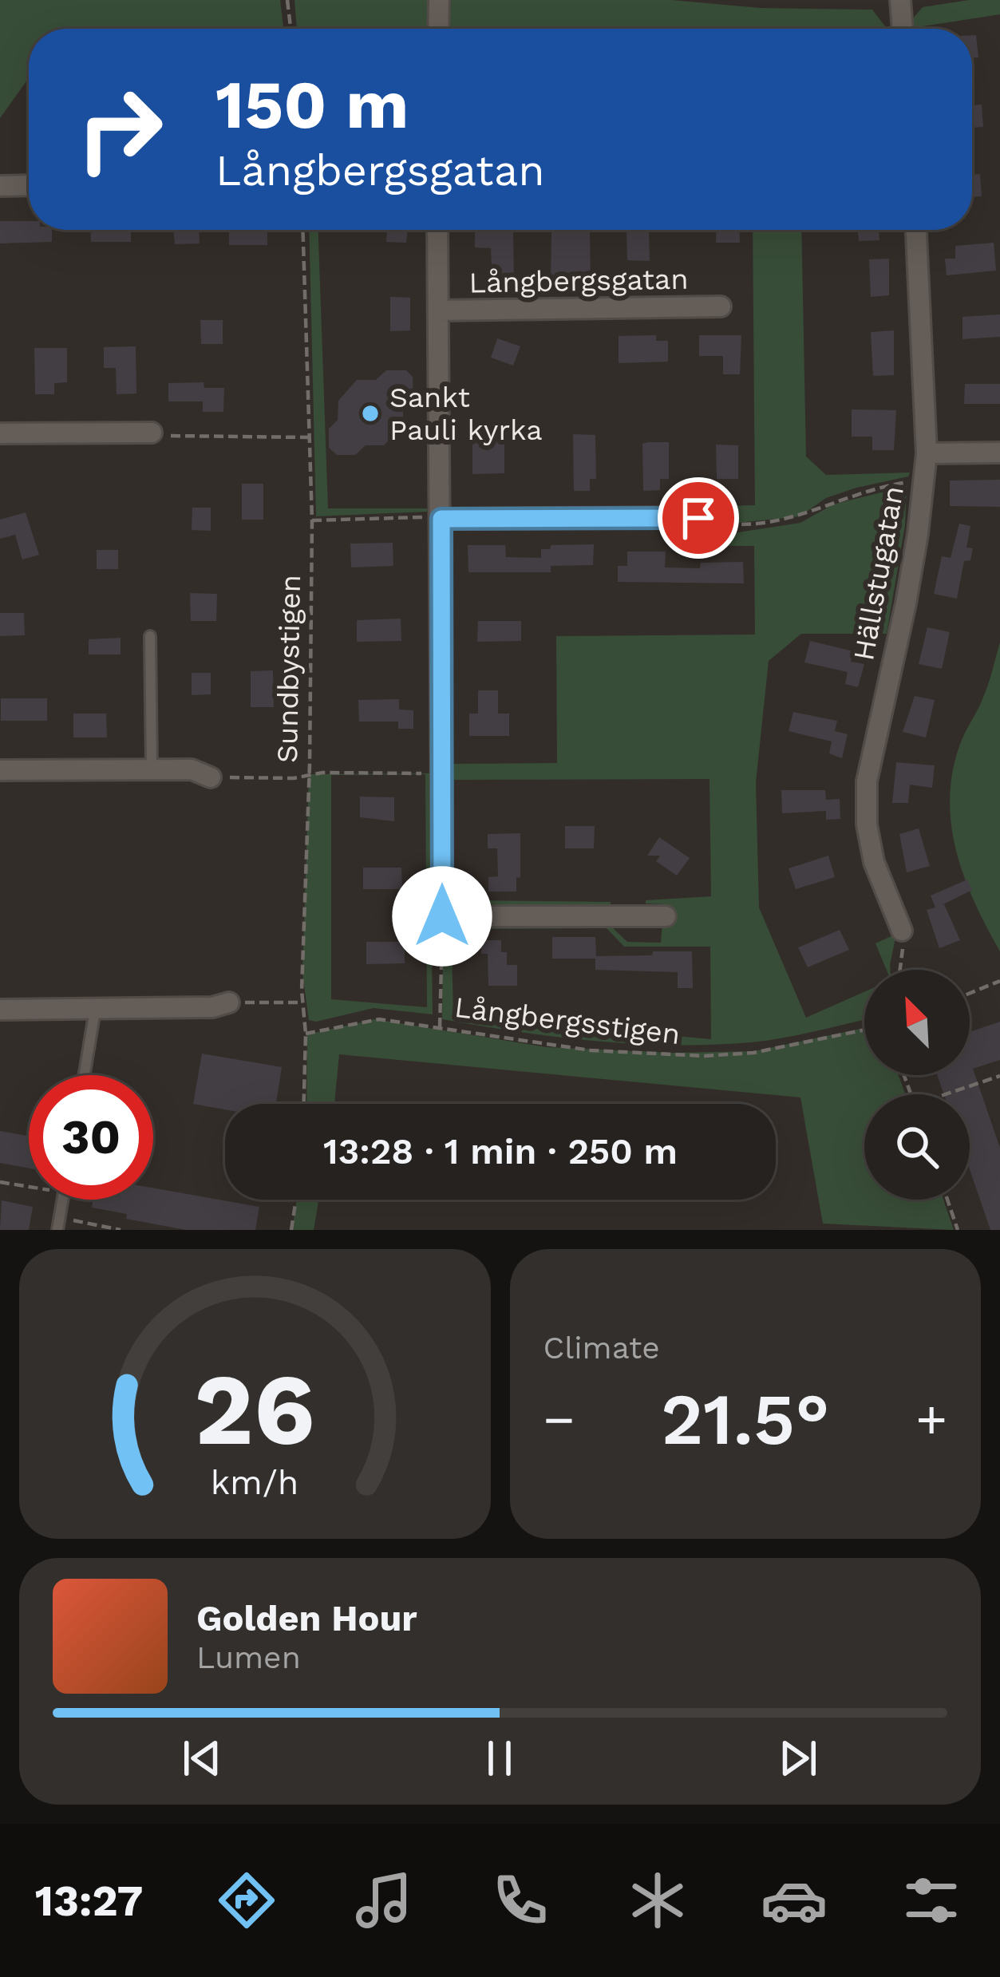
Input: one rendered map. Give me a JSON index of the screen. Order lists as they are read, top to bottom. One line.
{"streets":{"street":["Långbergsgatan","Hällstugatan"],"path":["Sundbystigen","Långbergsstigen"]},"crossings":[["Sundbystigen","Långbergsstigen"]],"places":["Sankt Pauli kyrka"],"north":"top left","page":{"turn":["150 m","Långbergsgatan"],"limit":"30","trip":"13:28 · 1 min · 250 m","tile":"Climate","heat":["−","21.5°","+"],"song":["Golden Hour","Lumen"],"tabs":"13:27","gauge":["26","km/h"]}}
